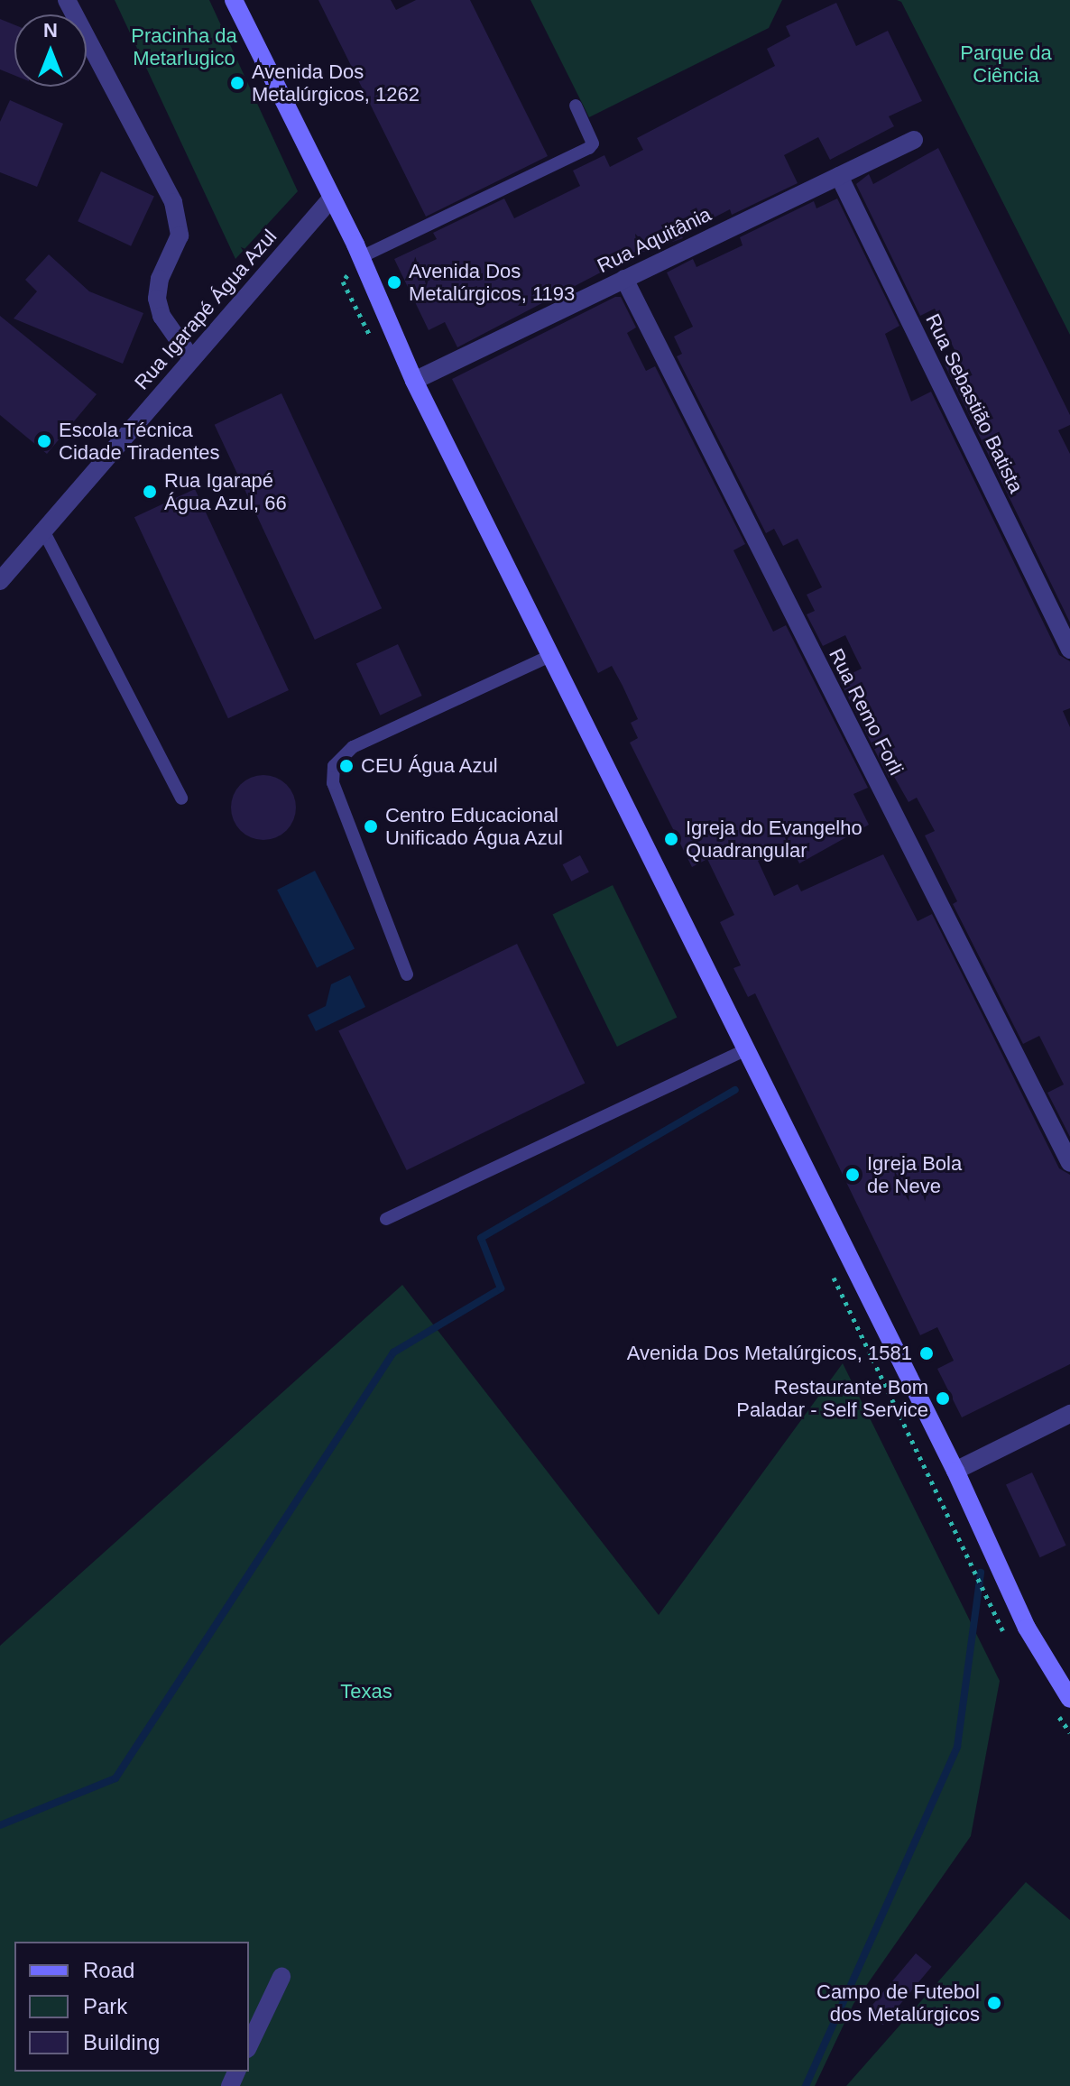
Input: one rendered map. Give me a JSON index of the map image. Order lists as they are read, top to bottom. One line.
{"streets":{"street":["Rua Aquitânia","Rua Igarapé Água Azul","Rua Sebastião Batista","Rua Remo Forli"]},"crossings":[["Rua Aquitânia","Rua Sebastião Batista"],["Rua Aquitânia","Rua Remo Forli"]],"parks":["Pracinha da Metarlugico","Parque da Ciência","Texas"],"places":["Avenida Dos Metalúrgicos, 1262","Avenida Dos Metalúrgicos, 1193","Escola Técnica Cidade Tiradentes","Rua Igarapé Água Azul, 66","CEU Água Azul","Centro Educacional Unificado Água Azul","Igreja do Evangelho Quadrangular","Igreja Bola de Neve","Avenida Dos Metalúrgicos, 1581","Restaurante Bom Paladar - Self Service","Campo de Futebol dos Metalúrgicos"],"legend":["Road","Park","Building"],"north":"top"}
